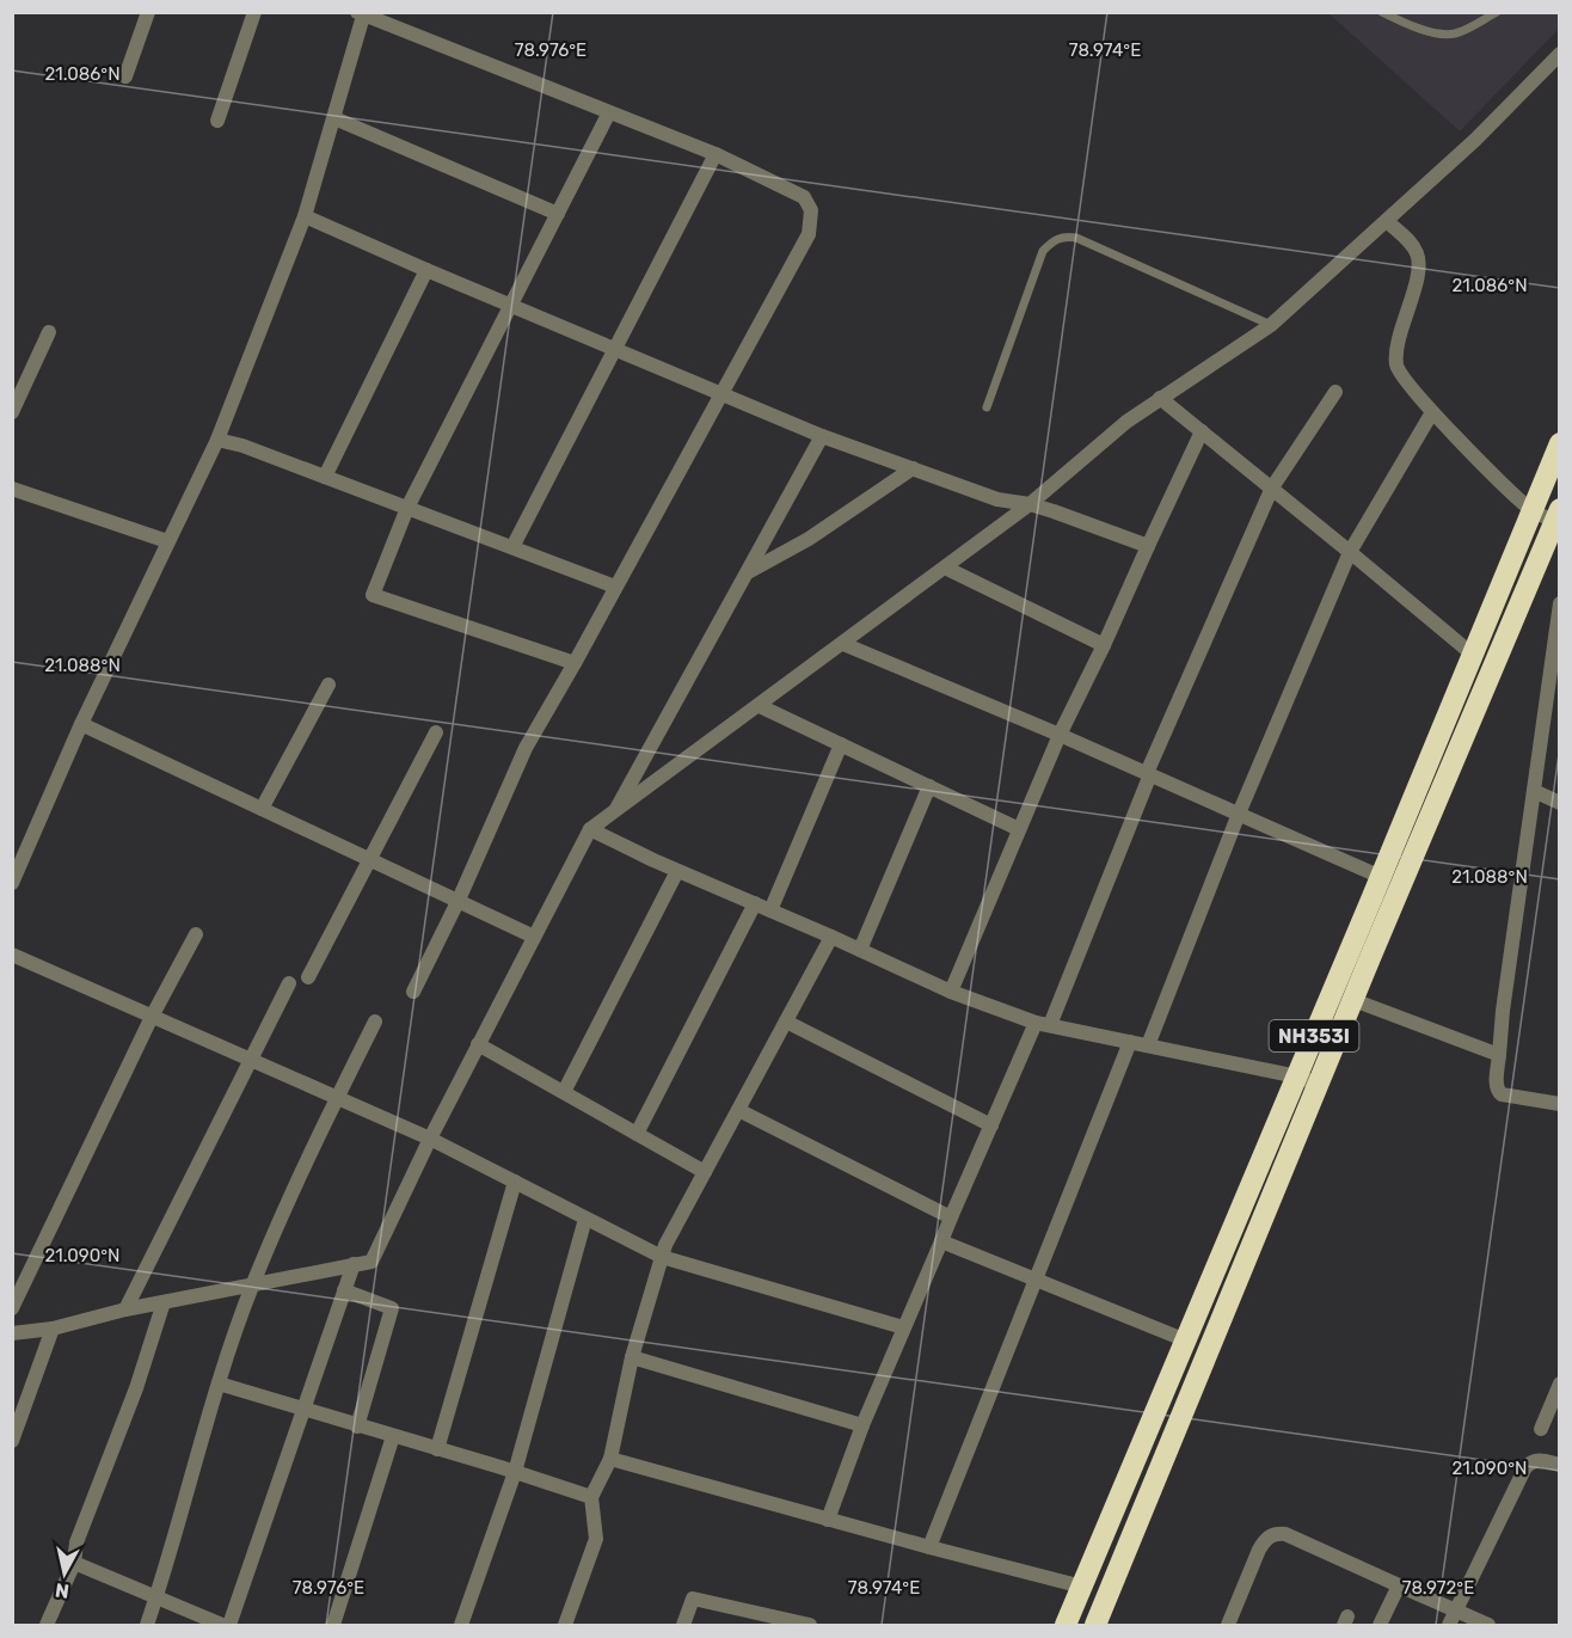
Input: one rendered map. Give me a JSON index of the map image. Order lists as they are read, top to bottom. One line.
{"streets":{"highway":["NH353I"]},"north":"bottom","coordinates":["78.976°E","78.974°E","21.086°N","21.088°N","21.090°N","78.972°E"]}
